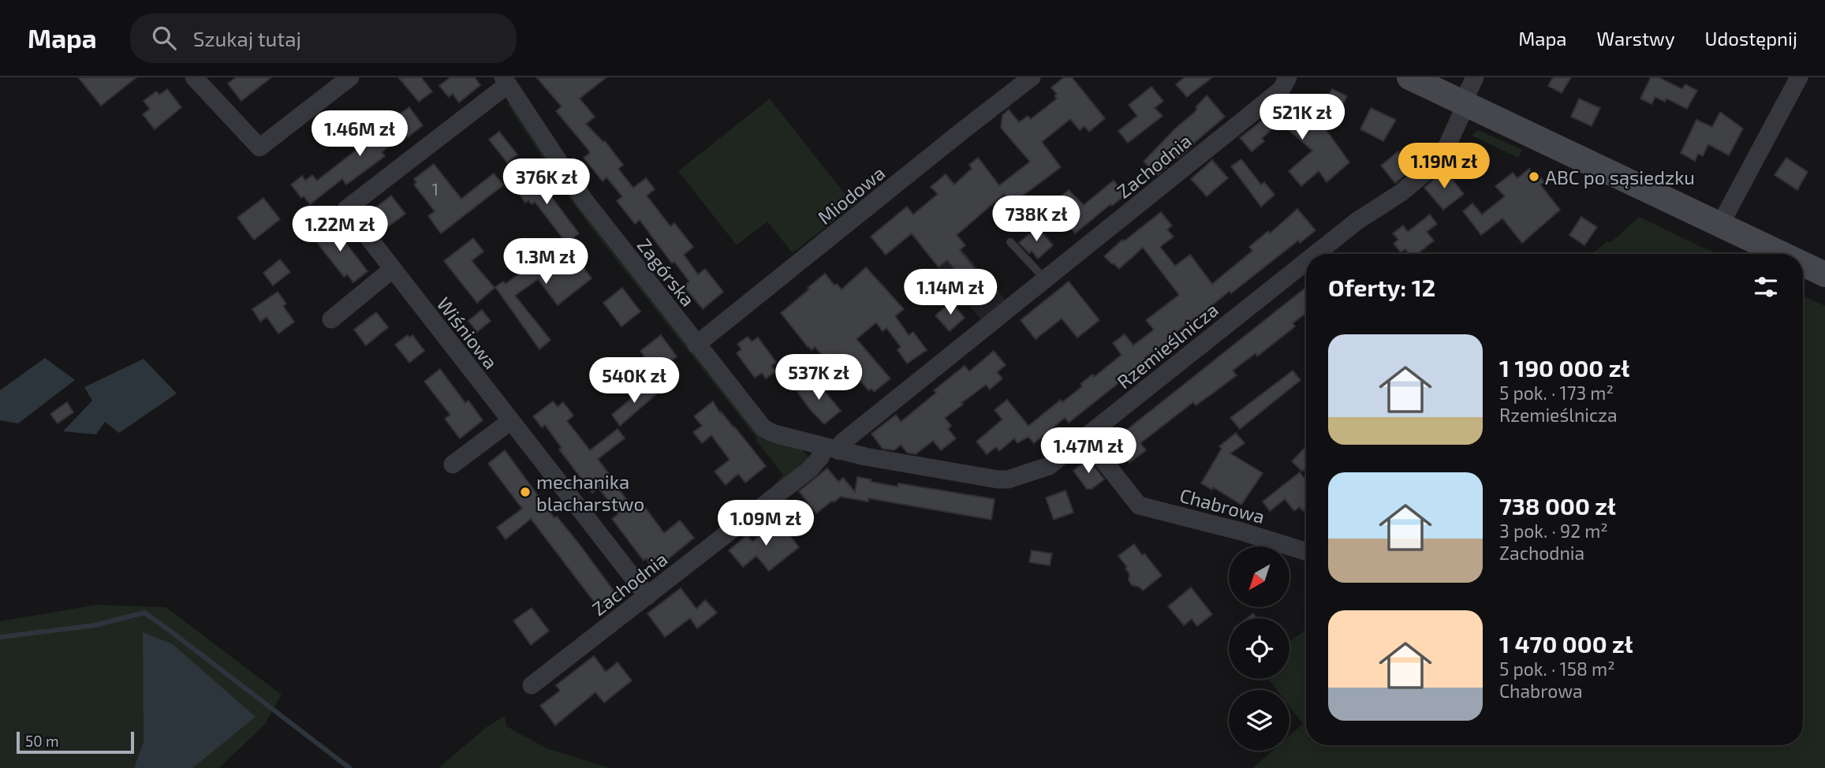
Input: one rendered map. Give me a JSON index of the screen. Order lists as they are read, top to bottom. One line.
{"streets":{"street":["Zachodnia","Miodowa","Zagórska","Wiśniowa","Rzemieślnicza","Chabrowa"]},"crossings":[["Zachodnia","Zagórska"],["Zachodnia","Wiśniowa"],["Zachodnia","Rzemieślnicza"],["Miodowa","Zagórska"],["Zagórska","Wiśniowa"],["Zagórska","Rzemieślnicza"],["Rzemieślnicza","Chabrowa"]],"places":["ABC po sąsiedzku","mechanika blacharstwo"],"house_numbers":["1"],"scale_bar":"50 m","north":"bottom left","page":{"header":"Mapa","search":"Szukaj tutaj","nav":["Mapa","Warstwy","Udostępnij"],"price":["521K zł","1.46M zł","1.19M zł","376K zł","738K zł","1.22M zł","1.3M zł","1.14M zł","537K zł","540K zł","1.47M zł","1.09M zł"],"heading":"Oferty: 12","list":[{"name":"1 190 000 zł","note":"5 pok. · 173 m² · Rzemieślnicza"},{"name":"738 000 zł","note":"3 pok. · 92 m² · Zachodnia"},{"name":"1 470 000 zł","note":"5 pok. · 158 m² · Chabrowa"}],"scale":"50 m"}}
